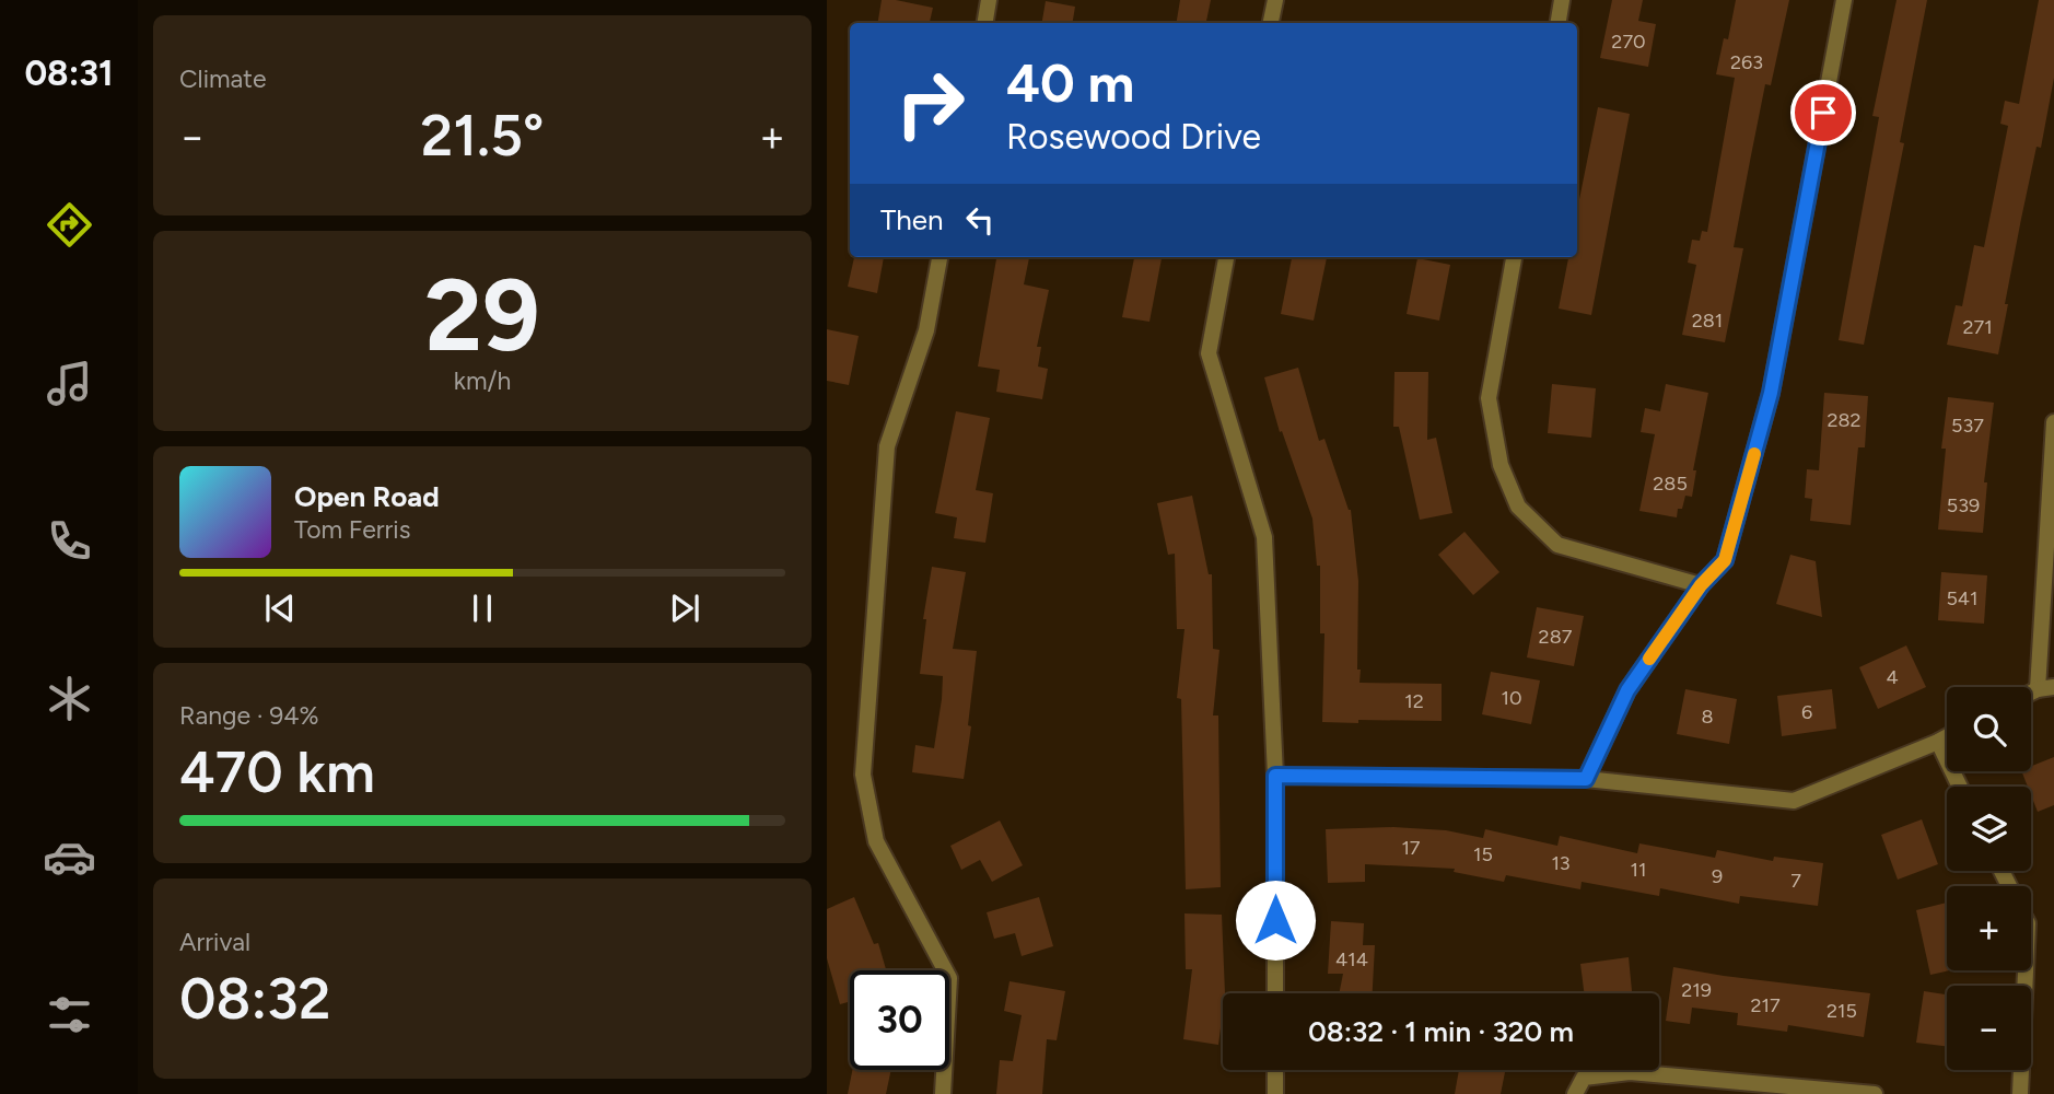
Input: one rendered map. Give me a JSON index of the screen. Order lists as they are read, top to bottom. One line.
{"house_numbers":["270","263","281","271","282","537","285","539","541","287","4","10","12","6","8","17","15","13","11","9","7","414","219","217","215"],"page":{"tabs":"08:31","tile":["Climate",["29","km/h"],["Range · 94%","470 km"],["Arrival","08:32"]],"turn":["40 m","Rosewood Drive"],"heat":["−","21.5°","+"],"then":"Then","song":["Open Road","Tom Ferris"],"map_buttons":["+","−"],"limit":"30","trip":"08:32 · 1 min · 320 m"}}
